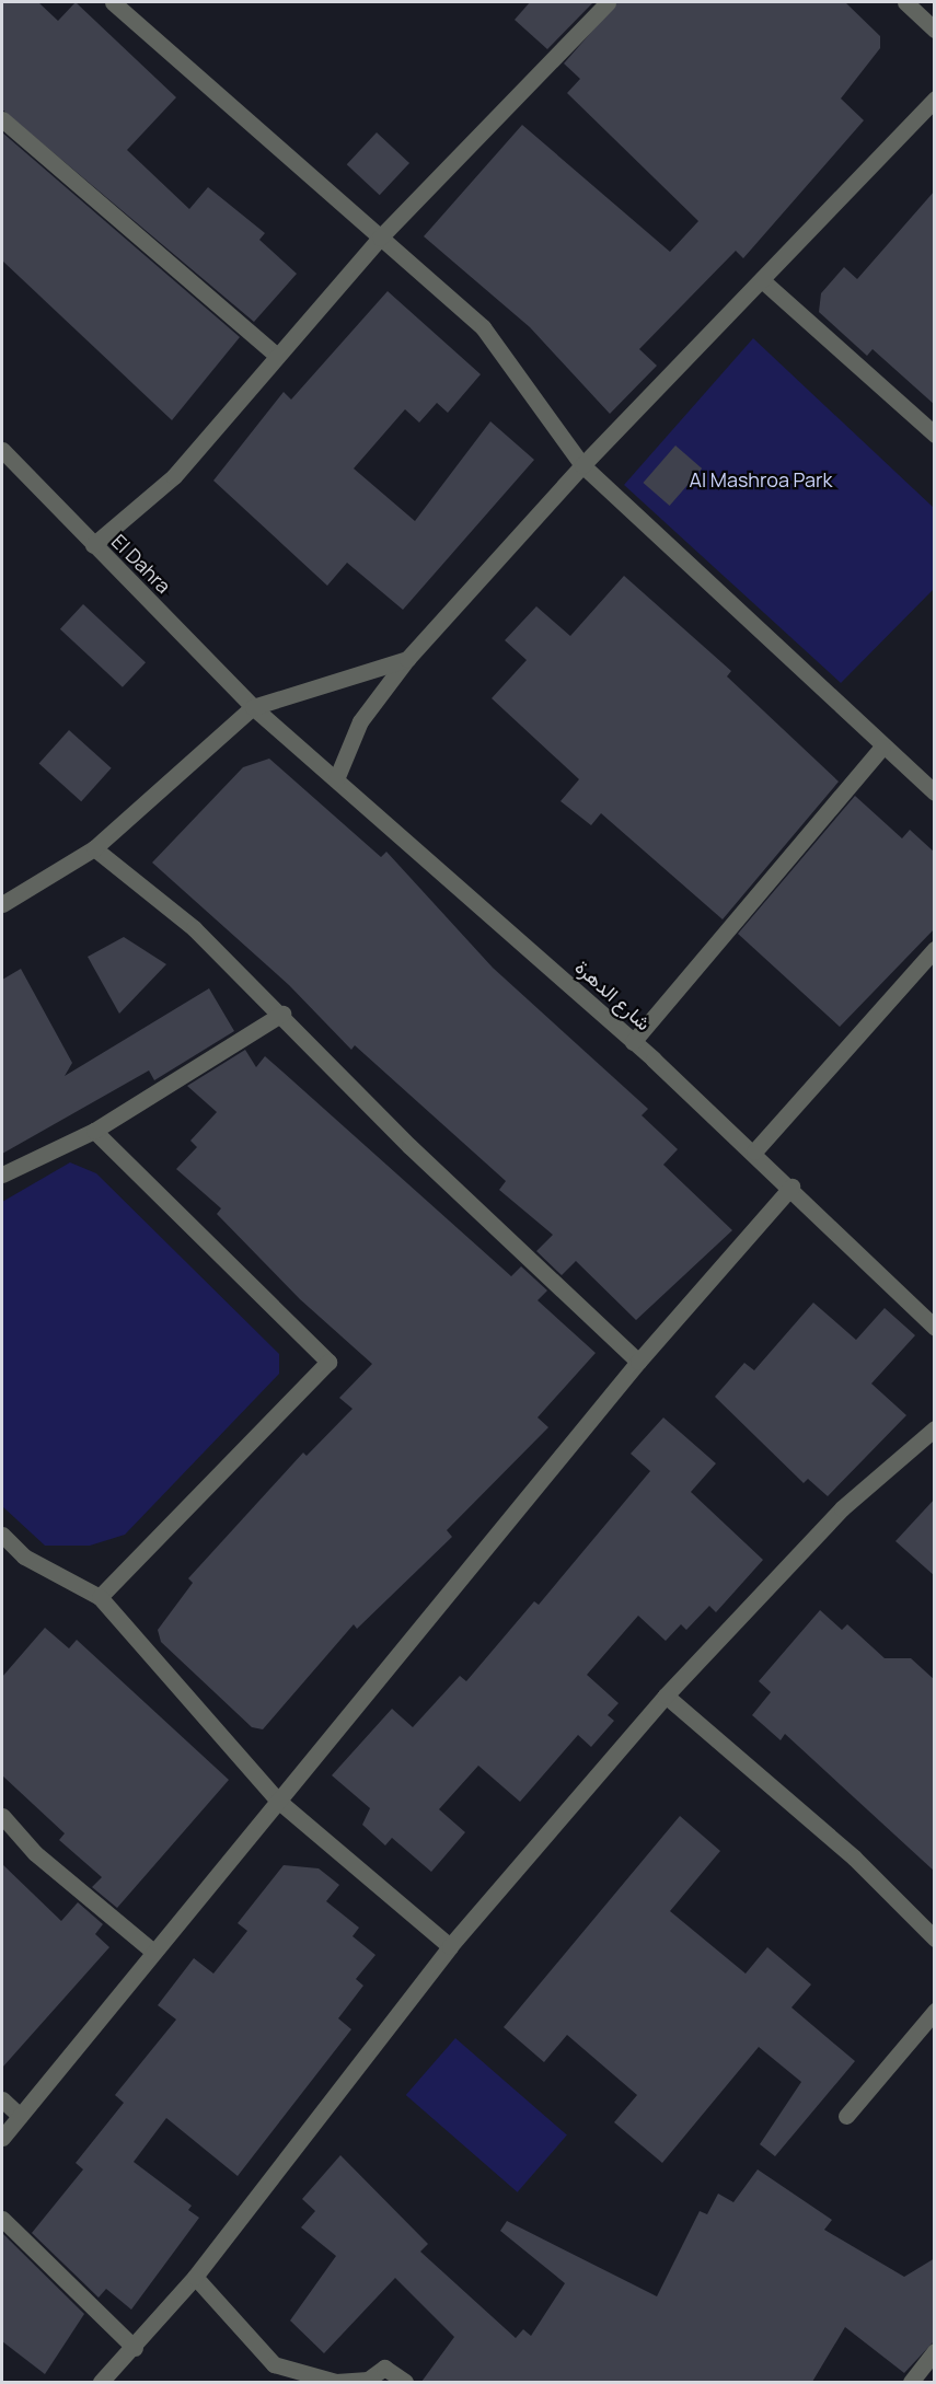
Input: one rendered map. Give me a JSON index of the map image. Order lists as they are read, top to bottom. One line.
{"streets":{"street":["El Dahra","شارع الدهرة"]},"crossings":[["El Dahra","شارع الدهرة"]],"parks":["Al Mashroa Park"]}
